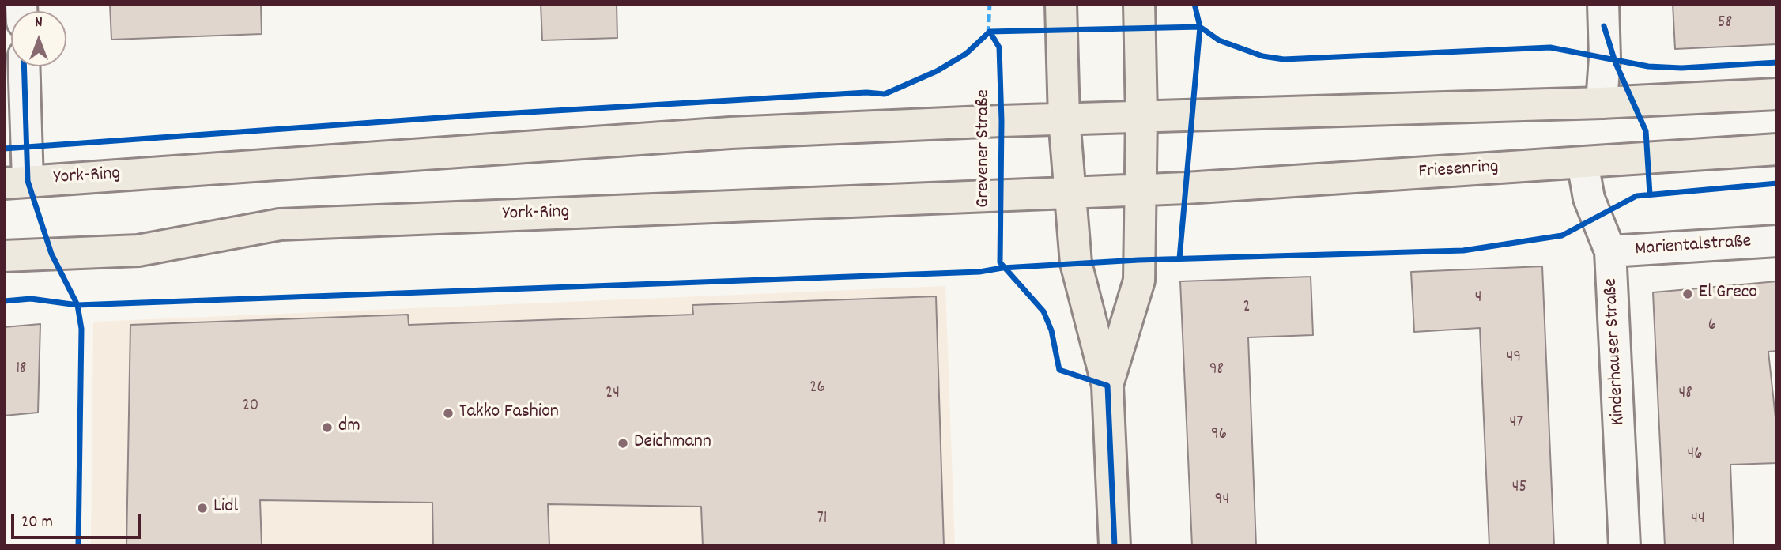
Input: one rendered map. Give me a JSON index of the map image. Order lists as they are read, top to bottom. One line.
{"streets":{"main road":["Friesenring","York-Ring"],"street":["Marientalstraße","Kinderhauser Straße"],"cycle path":["Grevener Straße"]},"crossings":[["Friesenring","York-Ring"],["Friesenring","Kinderhauser Straße"],["Marientalstraße","Kinderhauser Straße"]],"places":["El Greco","Takko Fashion","dm","Deichmann","Lidl"],"house_numbers":["58","4","2","6","49","18","98","26","24","48","20","47","96","46","45","94","71","44"],"scale_bar":"20 m","north":"top"}
